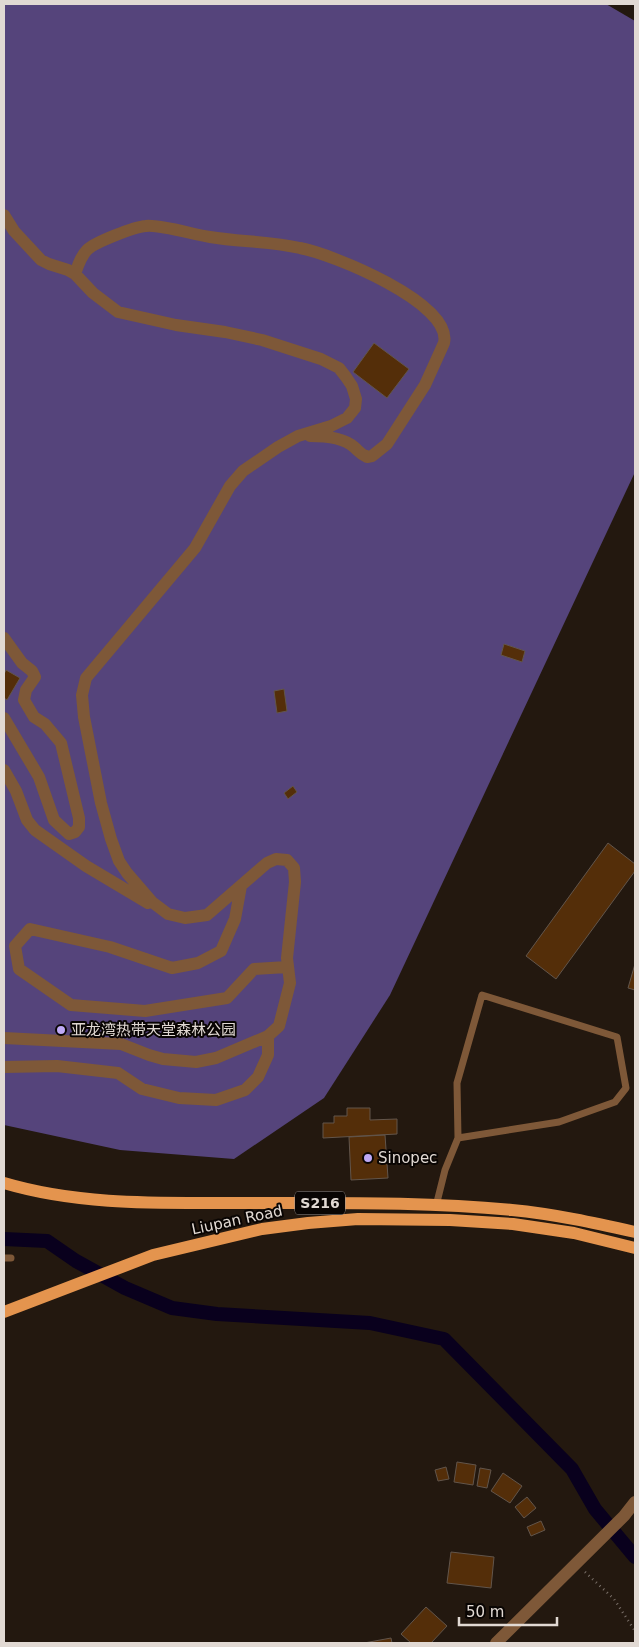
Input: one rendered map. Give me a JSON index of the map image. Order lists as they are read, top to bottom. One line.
{"streets":{"main road":["S216","Liupan Road"]},"places":["亚龙湾热带天堂森林公园","Sinopec"],"scale_bar":"50 m"}
